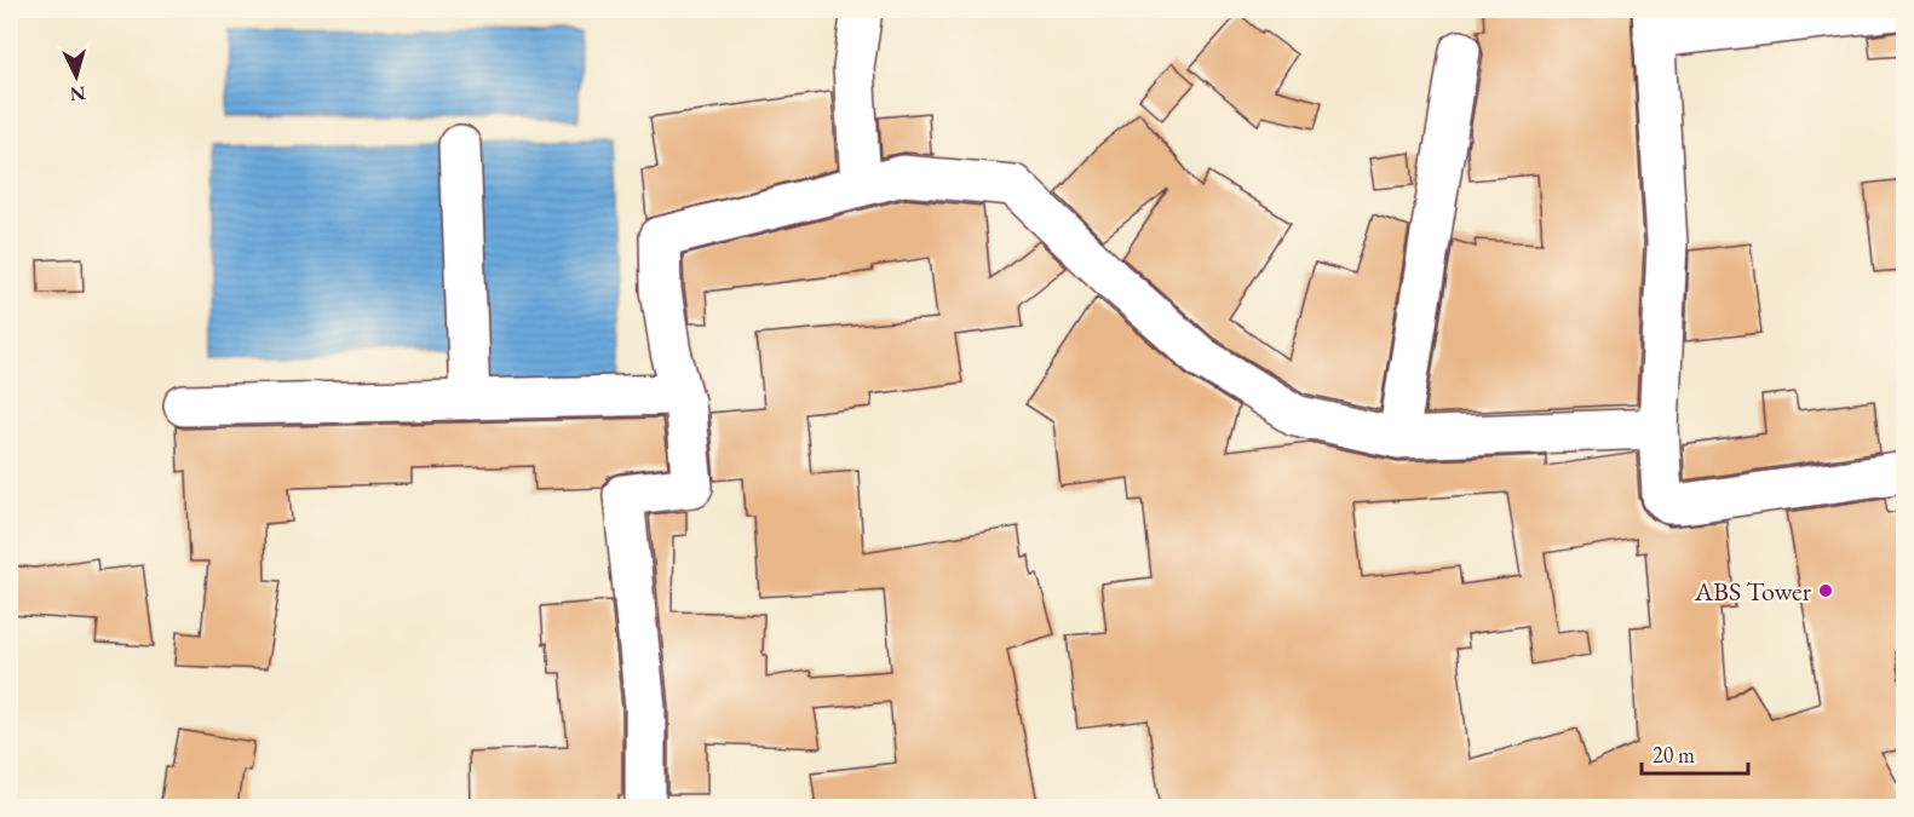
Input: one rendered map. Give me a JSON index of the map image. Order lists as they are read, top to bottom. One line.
{"places":["ABS Tower"],"scale_bar":"20 m","north":"bottom"}
